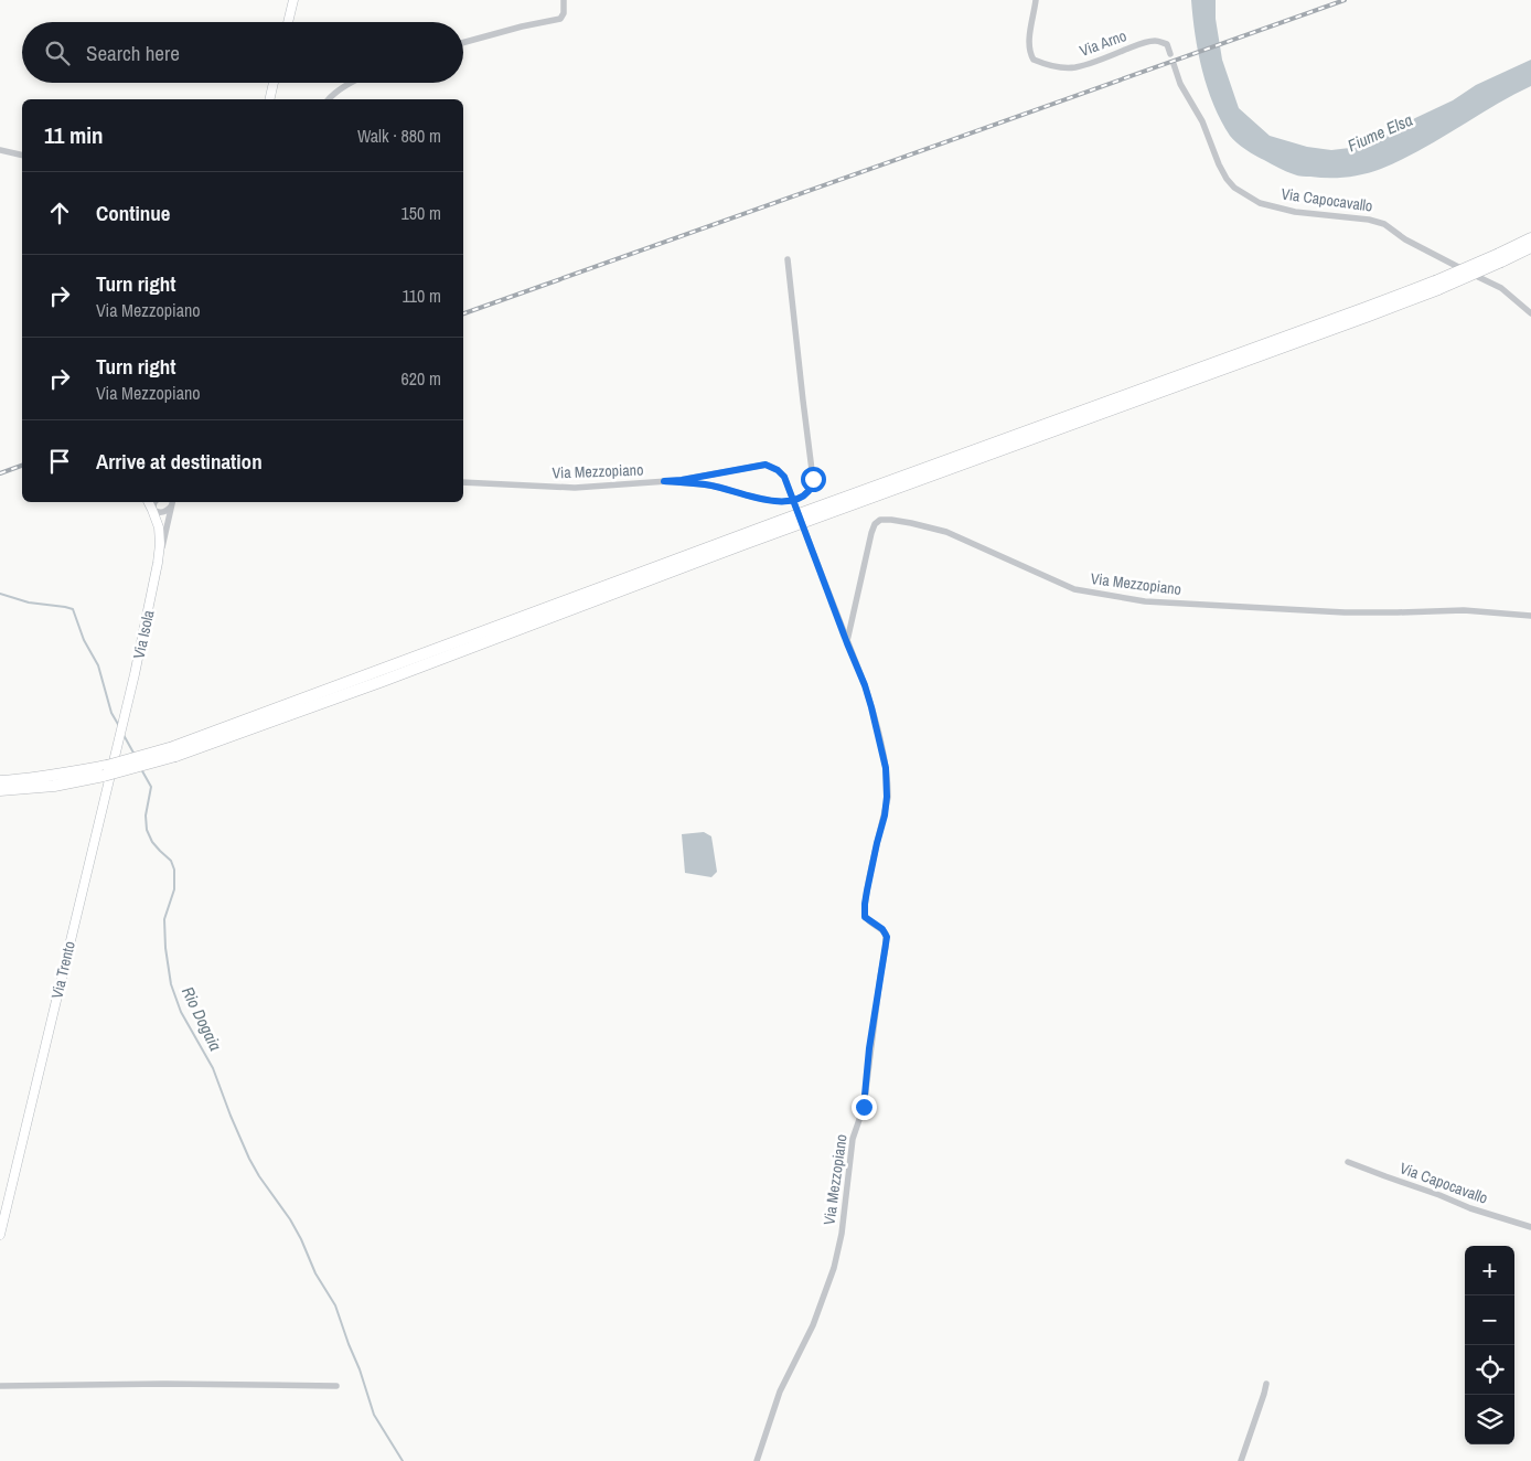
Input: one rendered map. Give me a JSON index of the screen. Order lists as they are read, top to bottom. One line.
{"streets":{"street":["Via Arno","Via Capocavallo","Via Mezzopiano","Via Isola","Via Trento"]},"crossings":[["Via Isola","Via Trento"]],"water":["Fiume Elsa","Rio Dogaia"],"page":{"search":"Search here","heading":["11 min","Walk · 880 m"],"list":[["Continue","150 m"],["Turn right","Via Mezzopiano","110 m"],["Turn right","Via Mezzopiano","620 m"],"Arrive at destination"],"map_buttons":["+","−"]}}
